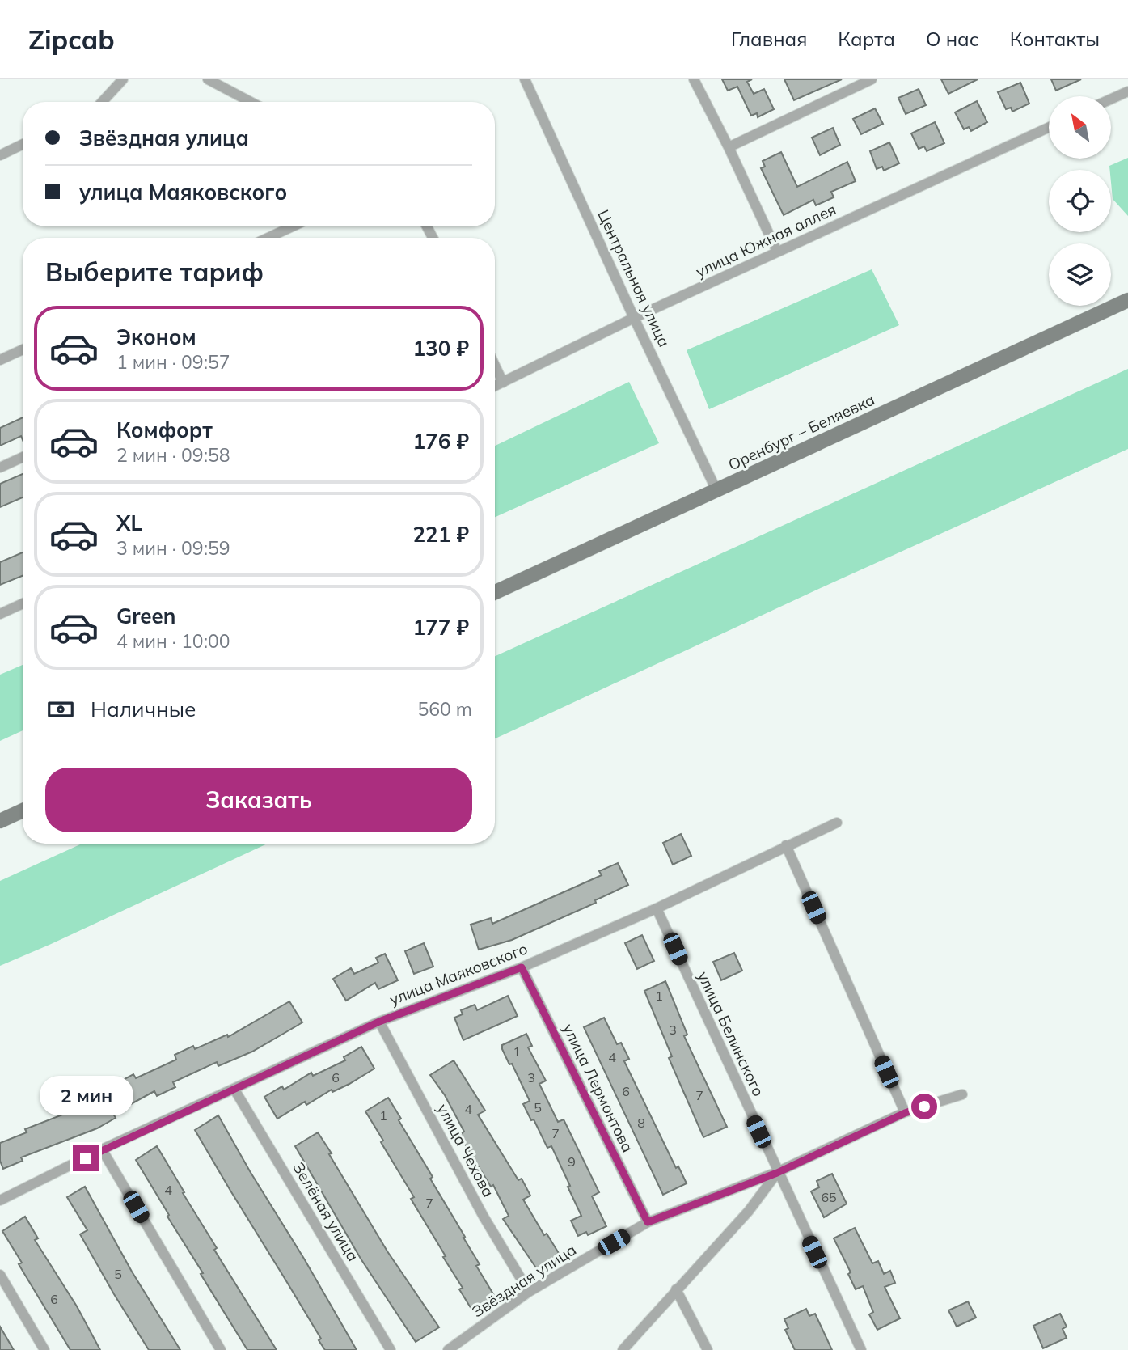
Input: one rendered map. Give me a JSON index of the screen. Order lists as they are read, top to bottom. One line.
{"streets":{"main road":["Оренбург – Беляевка"],"street":["улица Южная аллея","Центральная улица","улица Маяковского","улица Белинского","улица Лермонтова","улица Чехова","Зелёная улица","Звёздная улица"]},"crossings":[["улица Южная аллея","Центральная улица"],["Центральная улица","Оренбург – Беляевка"],["улица Маяковского","улица Белинского"],["улица Маяковского","улица Лермонтова"],["улица Маяковского","улица Чехова"],["улица Маяковского","Зелёная улица"],["улица Белинского","Звёздная улица"],["улица Лермонтова","Звёздная улица"],["улица Чехова","Звёздная улица"]],"house_numbers":["1","3","1","4","6","3","6","7","5","4","1","8","7","9","4","65","7","5","6"],"north":"top left","page":{"header":"Zipcab","nav":["Главная","Карта","О нас","Контакты"],"banner":["Звёздная улица","улица Маяковского"],"heading":"Выберите тариф","list":[{"name":"Эконом","note":"1 мин · 09:57","value":"130 ₽"},{"name":"Комфорт","note":"2 мин · 09:58","value":"176 ₽"},{"name":"XL","note":"3 мин · 09:59","value":"221 ₽"},{"name":"Green","note":"4 мин · 10:00","value":"177 ₽"}],"pay":["Наличные","560 m"],"buttons":"Заказать","bubble":"2 мин"}}
